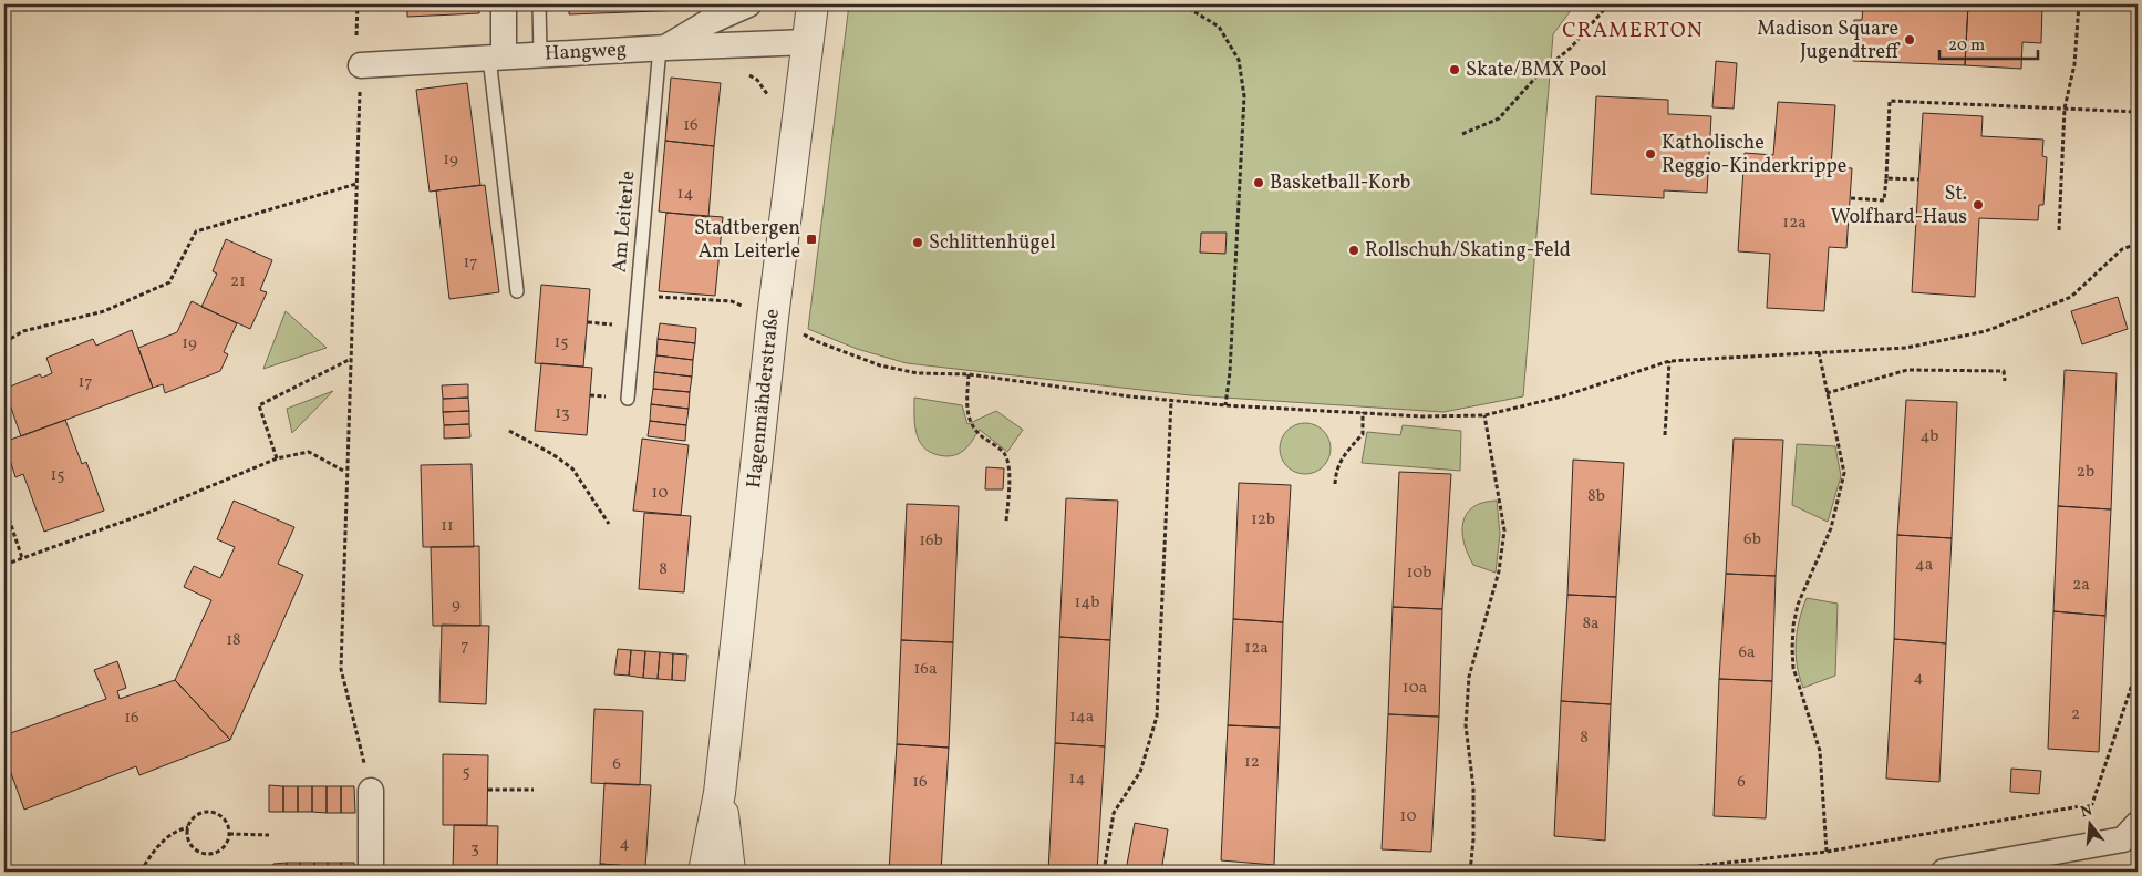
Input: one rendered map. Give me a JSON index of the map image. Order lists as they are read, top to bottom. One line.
{"streets":{"street":["Hangweg","Hagenmähderstraße"],"lane":["Am Leiterle"]},"crossings":[["Hangweg","Am Leiterle"],["Hangweg","Hagenmähderstraße"]],"districts":["CRAMERTON"],"places":{"other":["Madison Square Jugendtreff","Skate/BMX Pool","Katholische Reggio-Kinderkrippe","Basketball-Korb","St. Wolfhard-Haus","Schlittenhügel","Rollschuh/Skating-Feld"],"transit":["Stadtbergen Am Leiterle"]},"house_numbers":["16","19","14","12a","17","21","15","19","17","13","4b","2b","15","10","8b","12b","11","6b","16b","4a","8","10b","2a","14b","9","8a","18","7","12a","6a","16a","4","10a","2","14a","16","8","12","6","5","14","16","6","10","4","3"],"scale_bar":"20 m","north":"top"}
